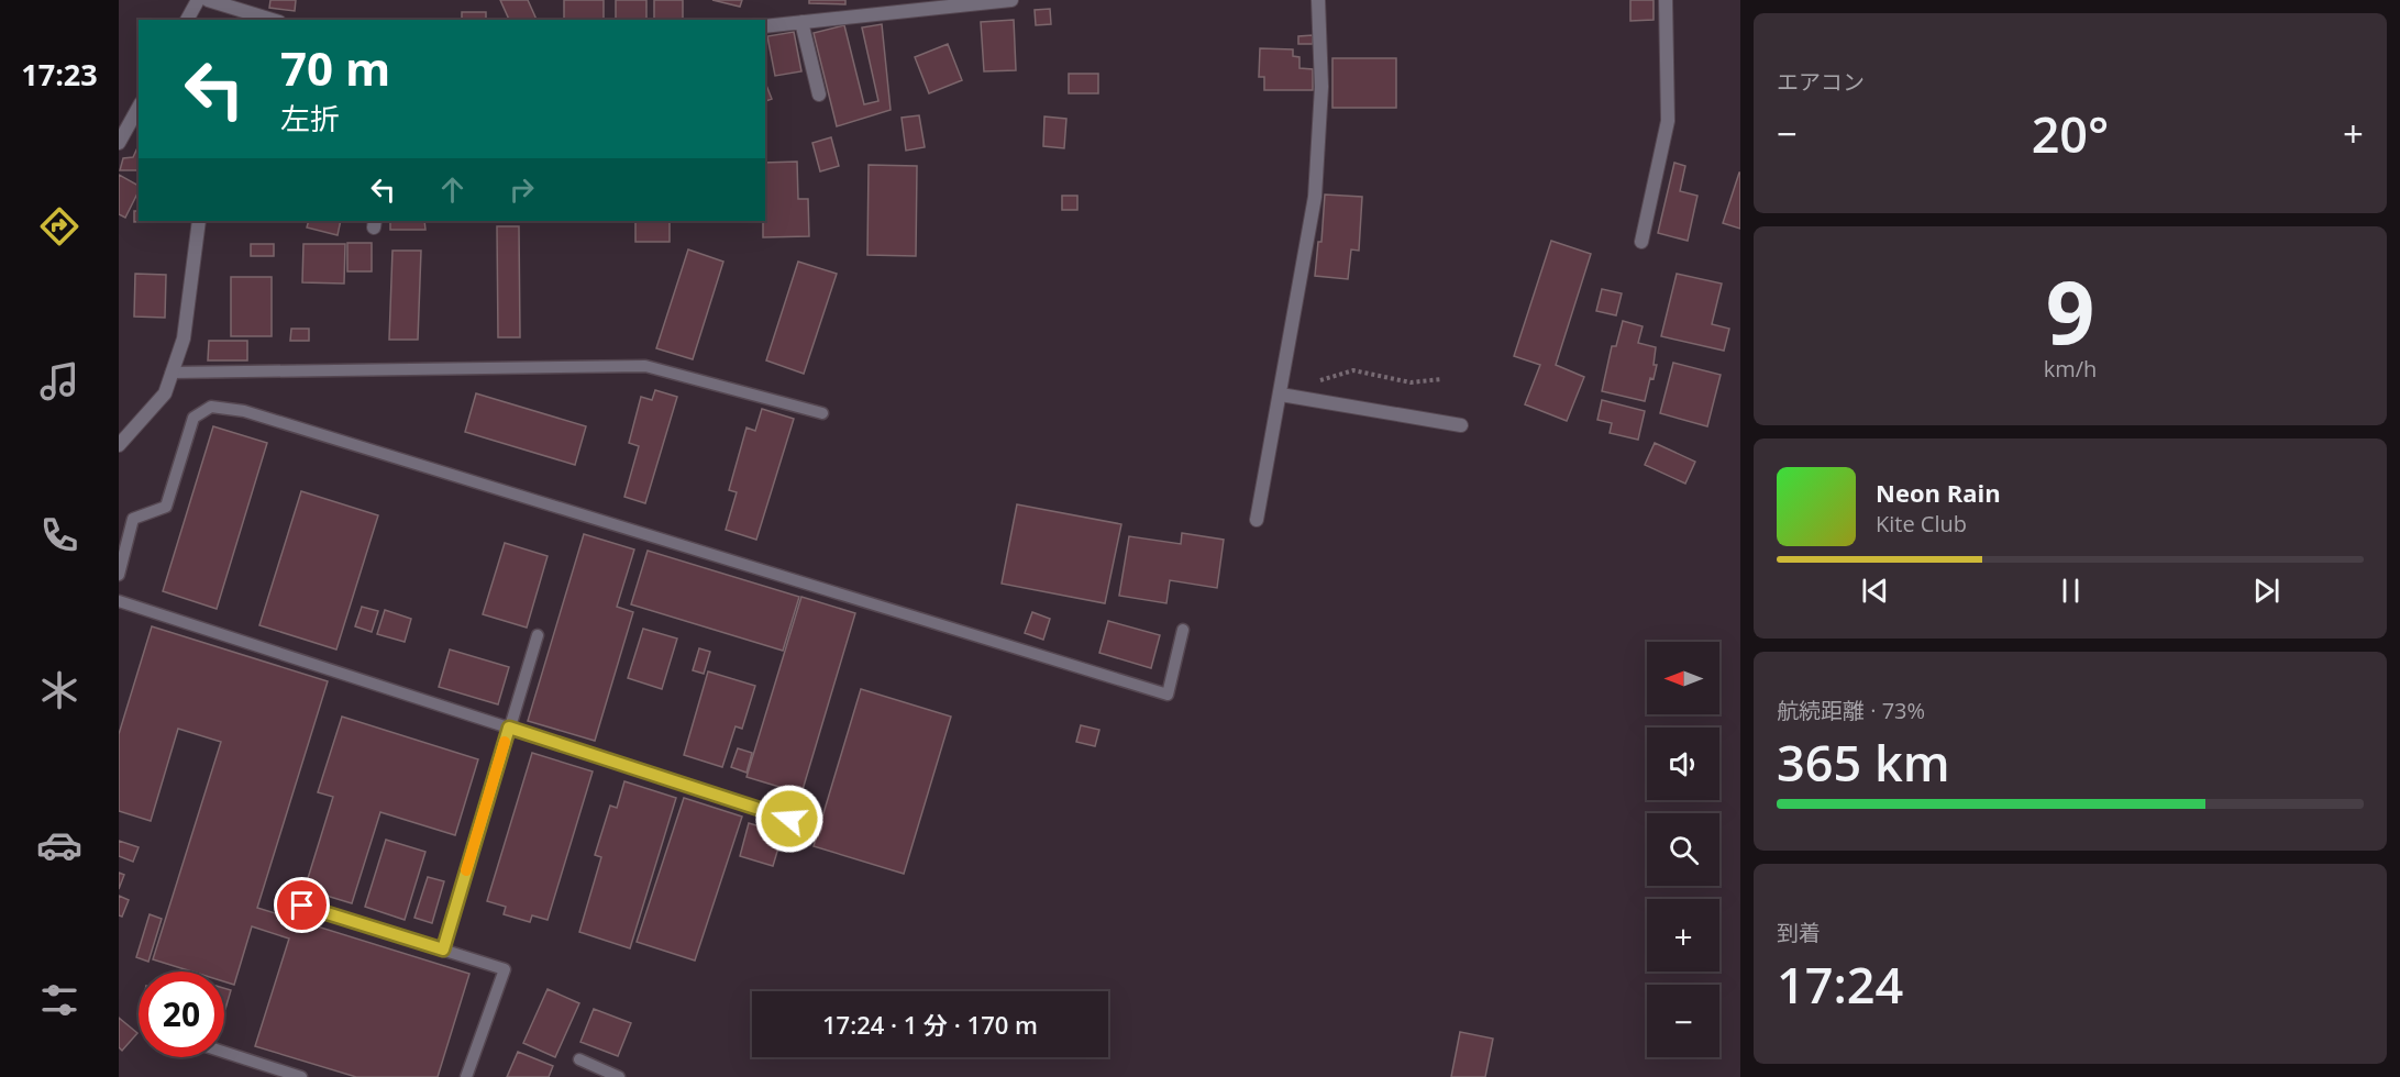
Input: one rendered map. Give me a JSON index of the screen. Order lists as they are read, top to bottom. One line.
{"north":"left","page":{"tabs":"17:23","tile":["エアコン",["9","km/h"],["航続距離 · 73%","365 km"],["到着","17:24"]],"turn":["70 m","左折"],"heat":["−","20°","+"],"song":["Neon Rain","Kite Club"],"map_buttons":["+","−"],"limit":"20","trip":"17:24 · 1 分 · 170 m"}}
